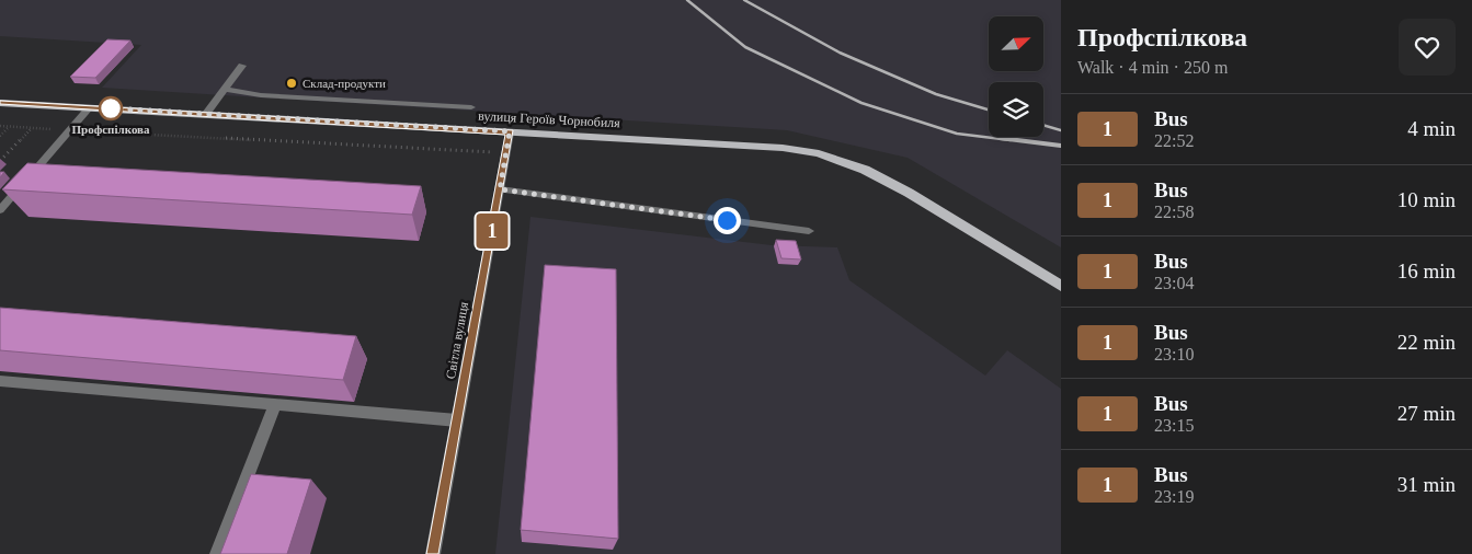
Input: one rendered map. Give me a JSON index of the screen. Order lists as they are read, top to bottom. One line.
{"streets":{"main road":["вулиця Героїв Чорнобиля"],"street":["Світла вулиця"]},"crossings":[["вулиця Героїв Чорнобиля","Світла вулиця"]],"places":["Склад-продукти","Профспілкова"],"lines":["bus line 1"],"north":"top right","page":{"on_map":"1","heading":["Профспілкова","Walk · 4 min · 250 m"],"list":[{"mark":"1","name":"Bus","note":"22:52","value":"4 min"},{"mark":"1","name":"Bus","note":"22:58","value":"10 min"},{"mark":"1","name":"Bus","note":"23:04","value":"16 min"},{"mark":"1","name":"Bus","note":"23:10","value":"22 min"},{"mark":"1","name":"Bus","note":"23:15","value":"27 min"},{"mark":"1","name":"Bus","note":"23:19","value":"31 min"}]}}
